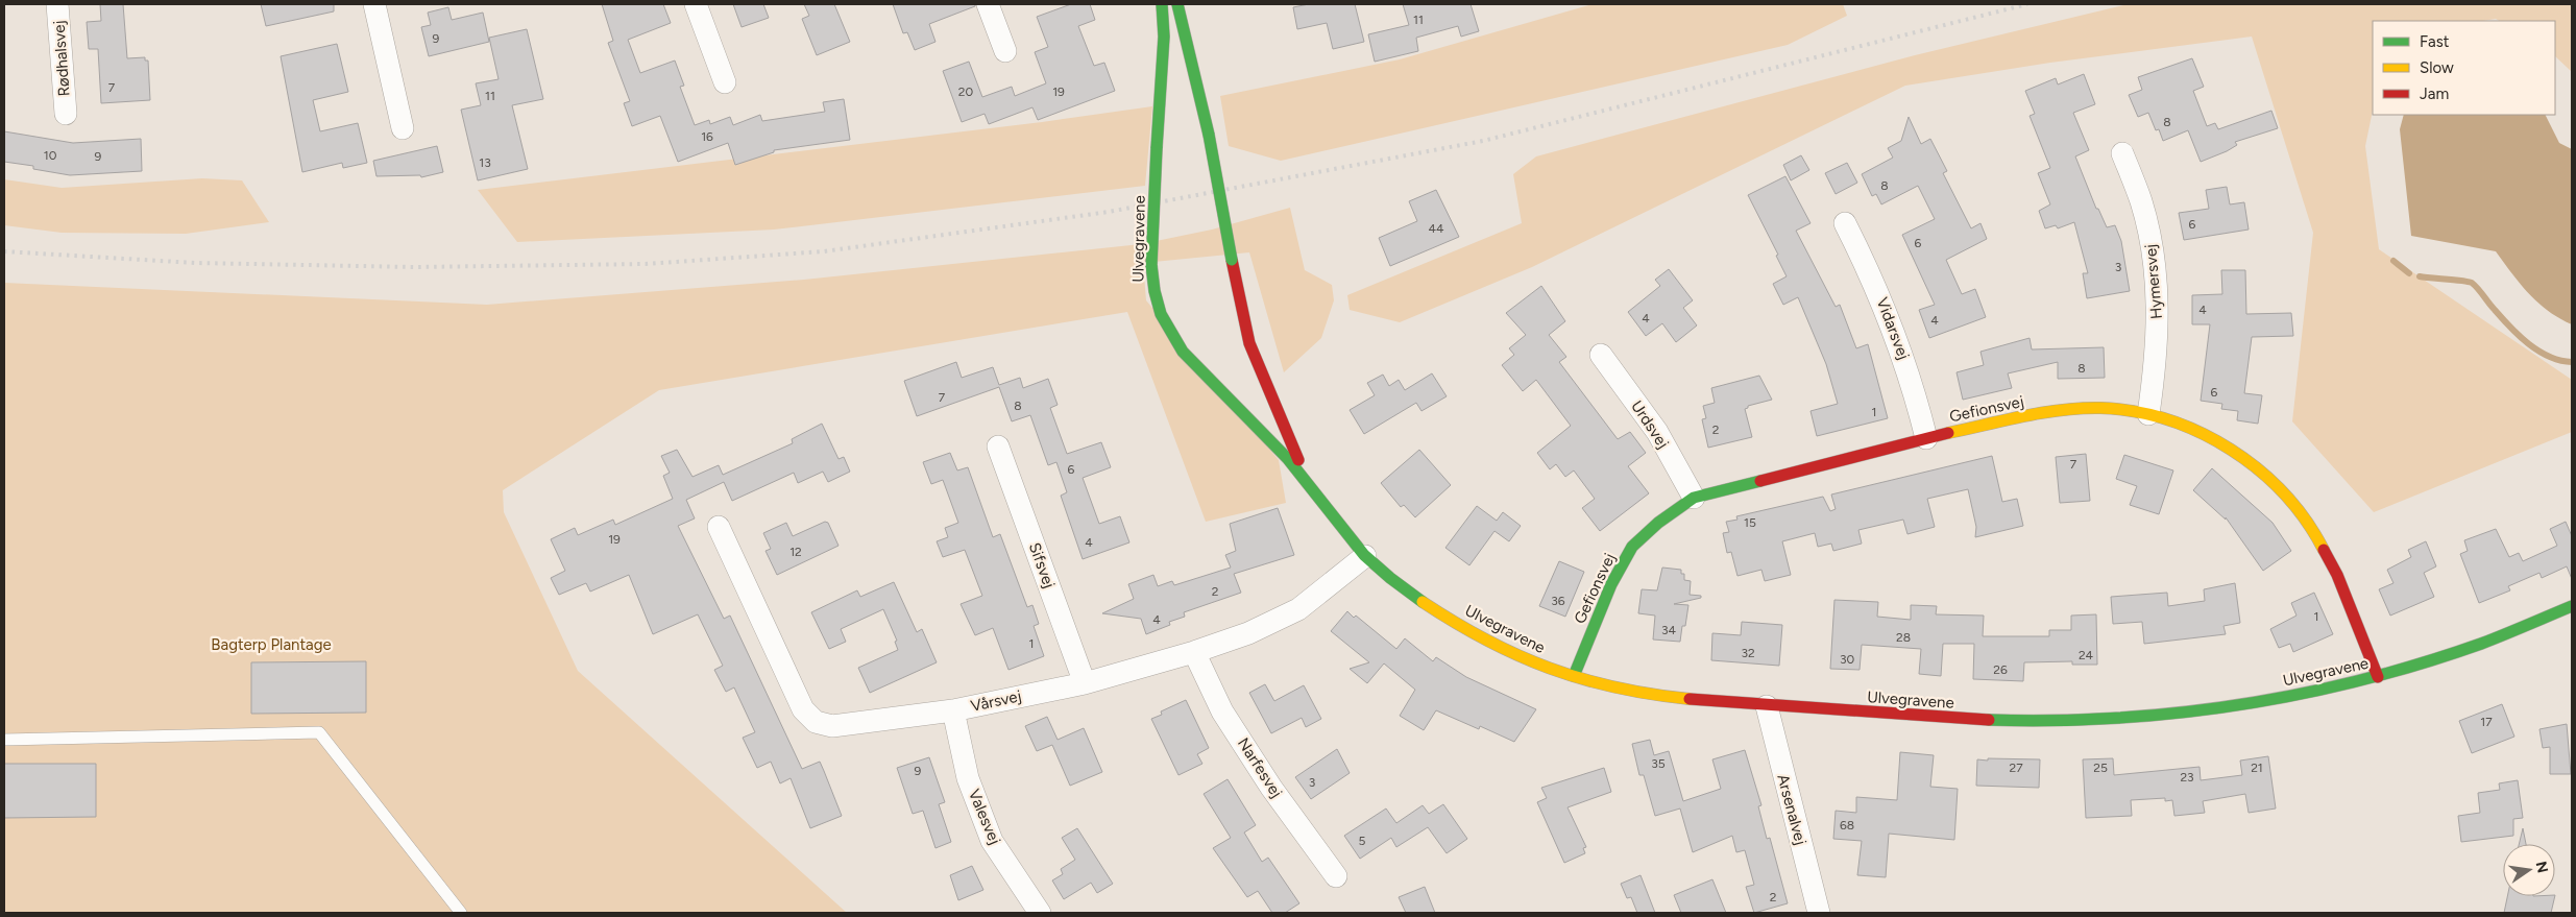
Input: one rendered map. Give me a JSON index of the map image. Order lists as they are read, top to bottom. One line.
{"streets":{"street":["Rødhalsvej","Ulvegravene","Hymersvej","Vidarsvej","Gefionsvej","Urdsvej","Sifsvej","Vårsvej","Narfesvej","Arsenalvej","Valesvej"]},"crossings":[["Ulvegravene","Gefionsvej"],["Ulvegravene","Vårsvej"],["Ulvegravene","Arsenalvej"],["Hymersvej","Gefionsvej"],["Vidarsvej","Gefionsvej"],["Gefionsvej","Urdsvej"],["Sifsvej","Vårsvej"],["Vårsvej","Narfesvej"],["Vårsvej","Valesvej"]],"parks":["Bagterp Plantage"],"house_numbers":["11","9","7","20","19","11","8","16","10","9","13","8","6","44","6","3","4","4","4","8","6","7","8","1","2","7","6","15","19","4","12","2","36","1","4","34","28","1","32","24","30","26","17","35","27","25","21","9","23","3","68","5","2"],"legend":["Fast","Slow","Jam"],"north":"right"}
